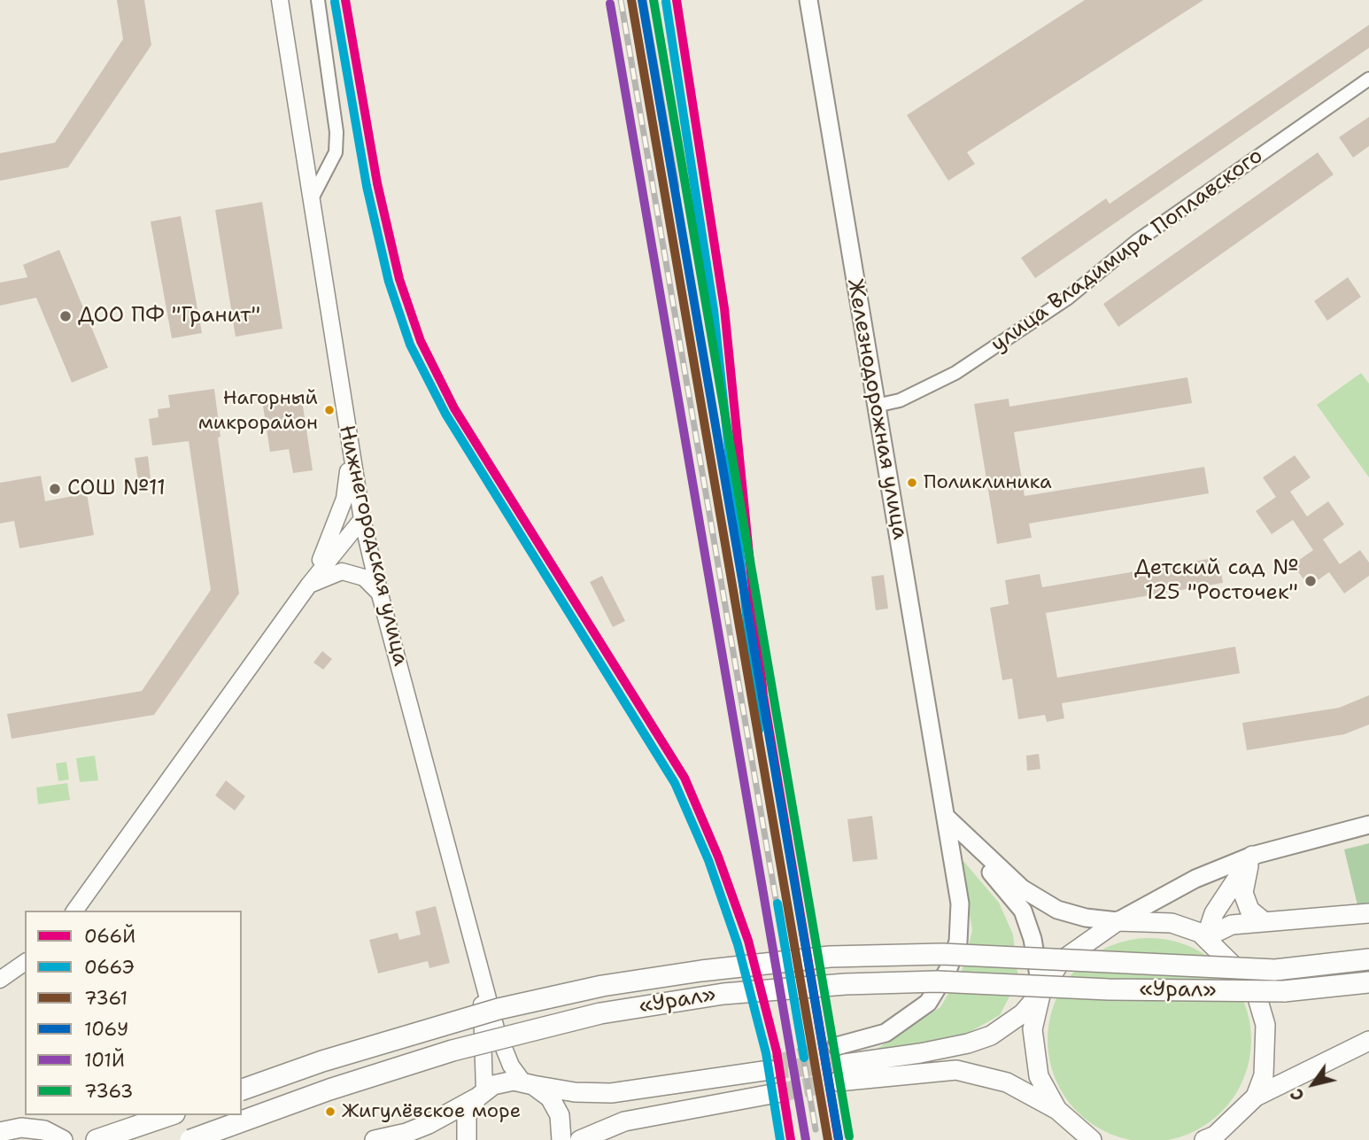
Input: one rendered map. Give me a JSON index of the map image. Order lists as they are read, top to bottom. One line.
{"streets":{"highway":["«Урал»"],"main road":["Железнодорожная улица"],"street":["улица Владимира Поплавского","Нижнегородская улица"]},"crossings":[["улица Владимира Поплавского","Железнодорожная улица"]],"places":["ДОО ПФ \"Гранит\"","Нагорный микрорайон","Поликлиника","СОШ №11","Детский сад № 125 \"Росточек\"","Жигулёвское море"],"lines":["transit line 066Й","transit line 7361","transit line 106У","transit line 7363","transit line 066Э","transit line 101Й"],"legend":["066Й","066Э","7361","106У","101Й","7363"],"north":"bottom left"}
